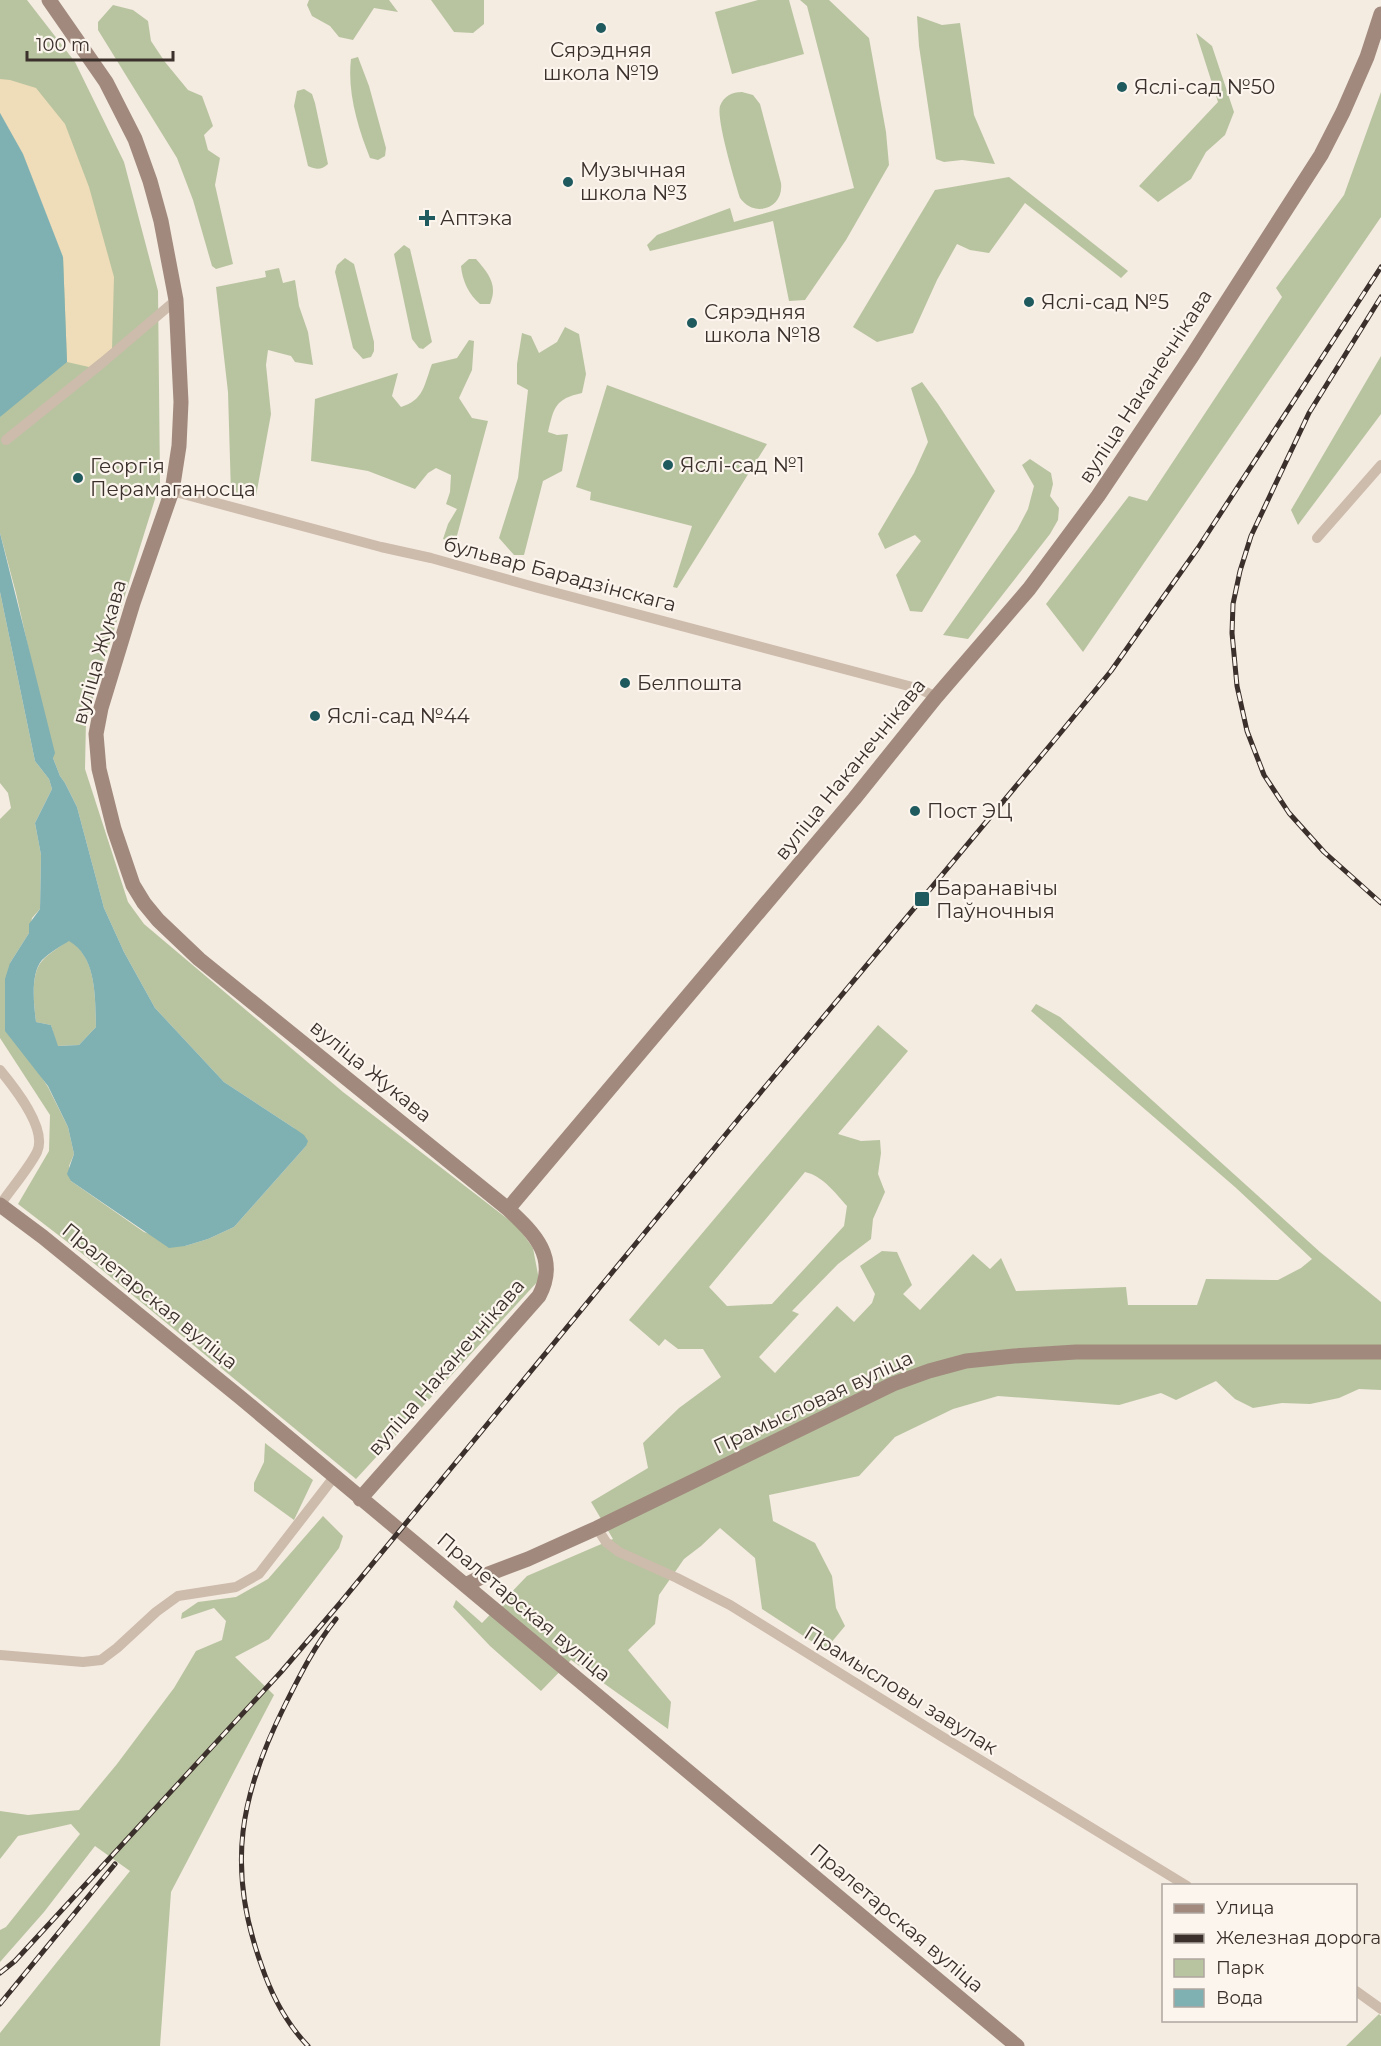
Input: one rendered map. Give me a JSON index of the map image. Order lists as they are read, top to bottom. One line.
{"streets":{"main road":["вуліца Наканечнікава","вуліца Жукава","Пралетарская вуліца","Прамысловая вуліца"],"street":["бульвар Барадзінскага","Прамысловы завулак"]},"crossings":[["вуліца Наканечнікава","бульвар Барадзінскага"],["вуліца Наканечнікава","вуліца Жукава"],["вуліца Наканечнікава","Пралетарская вуліца"],["бульвар Барадзінскага","вуліца Жукава"],["Пралетарская вуліца","Прамысловая вуліца"],["Прамысловая вуліца","Прамысловы завулак"]],"places":{"other":["Сярэдняя школа №19","Яслі-сад №50","Музычная школа №3","Яслі-сад №5","Сярэдняя школа №18","Яслі-сад №1","Георгія Перамаганосца","Белпошта","Яслі-сад №44","Пост ЭЦ"],"health":["Аптэка"],"transit":["Баранавічы Паўночныя"]},"legend":["Улица","Железная дорога","Парк","Вода"],"scale_bar":"100 m"}
